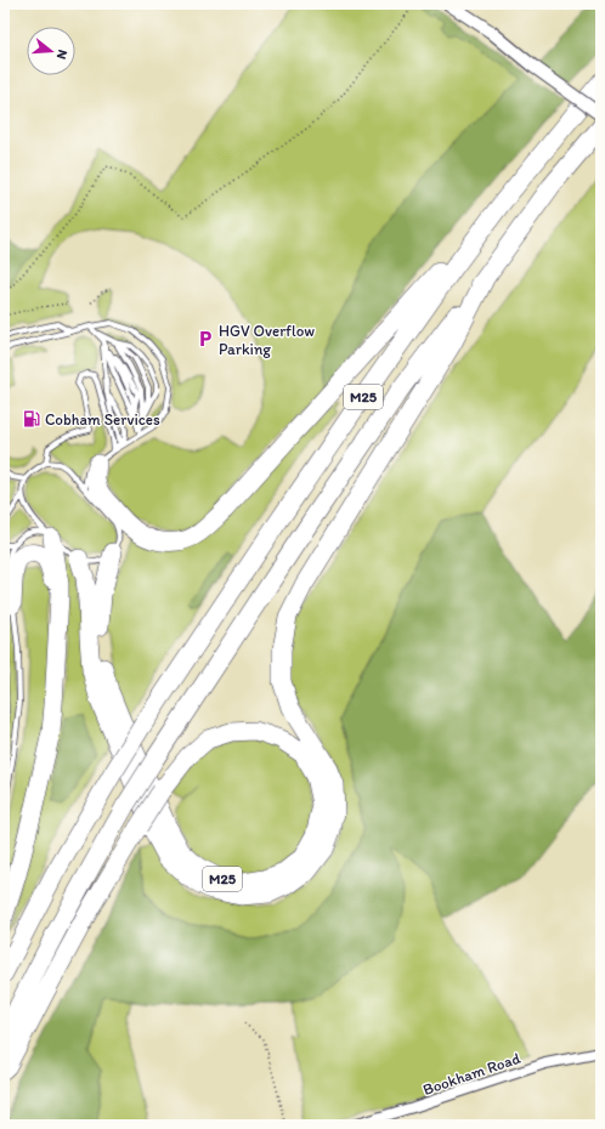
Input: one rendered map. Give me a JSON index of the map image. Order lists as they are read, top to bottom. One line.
{"streets":{"highway":["M25"],"street":["Bookham Road"]},"places":{"parking":["HGV Overflow Parking"],"fuel station":["Cobham Services"]},"north":"right"}
